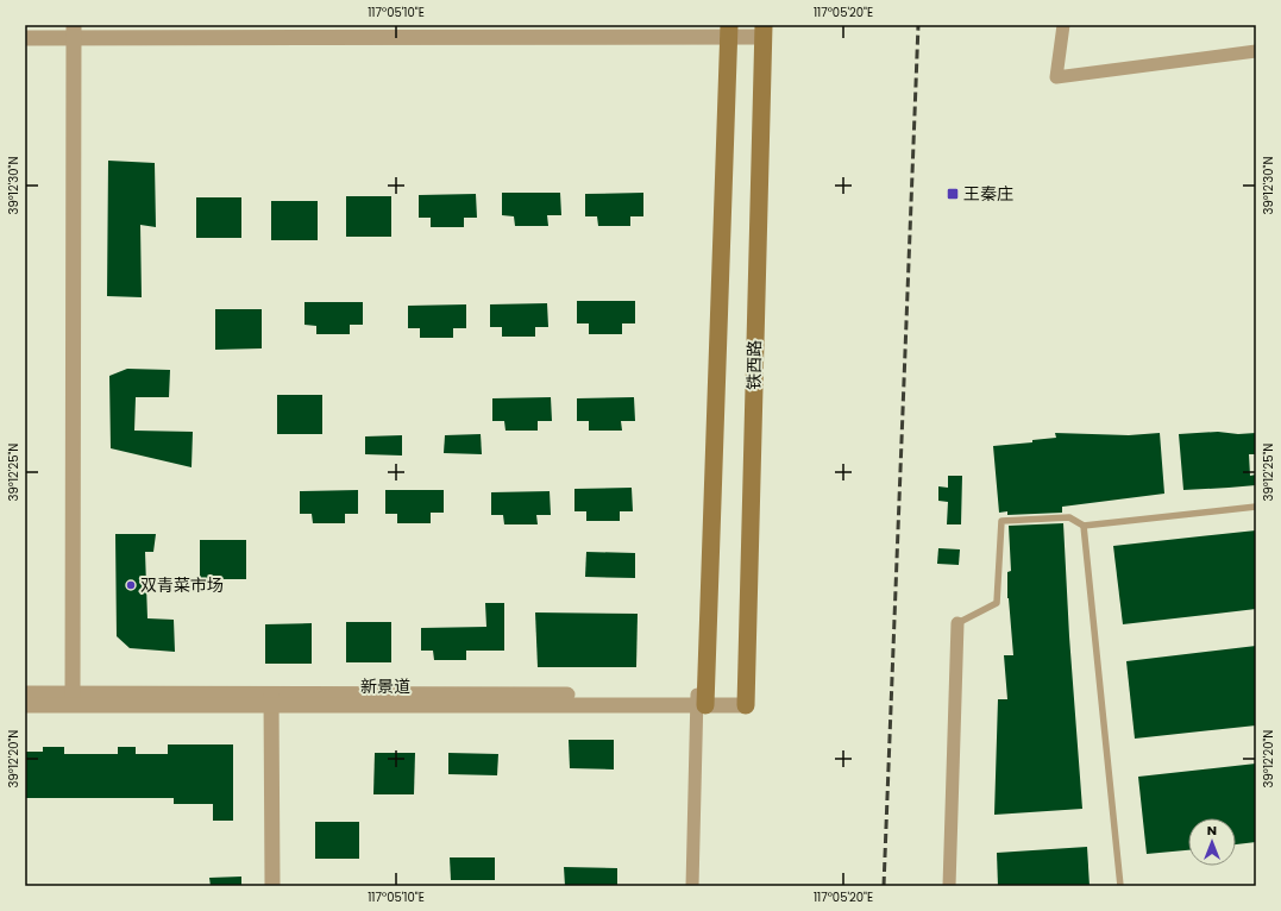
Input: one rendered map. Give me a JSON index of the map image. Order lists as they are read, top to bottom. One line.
{"streets":{"main road":["铁西路"],"street":["新景道"]},"crossings":[["铁西路","新景道"]],"places":{"transit":["王秦庄"],"other":["双青菜市场"]},"north":"top","coordinates":["117°05'10\"E","117°05'20\"E","39°12'30\"N","39°12'25\"N","39°12'20\"N"]}
